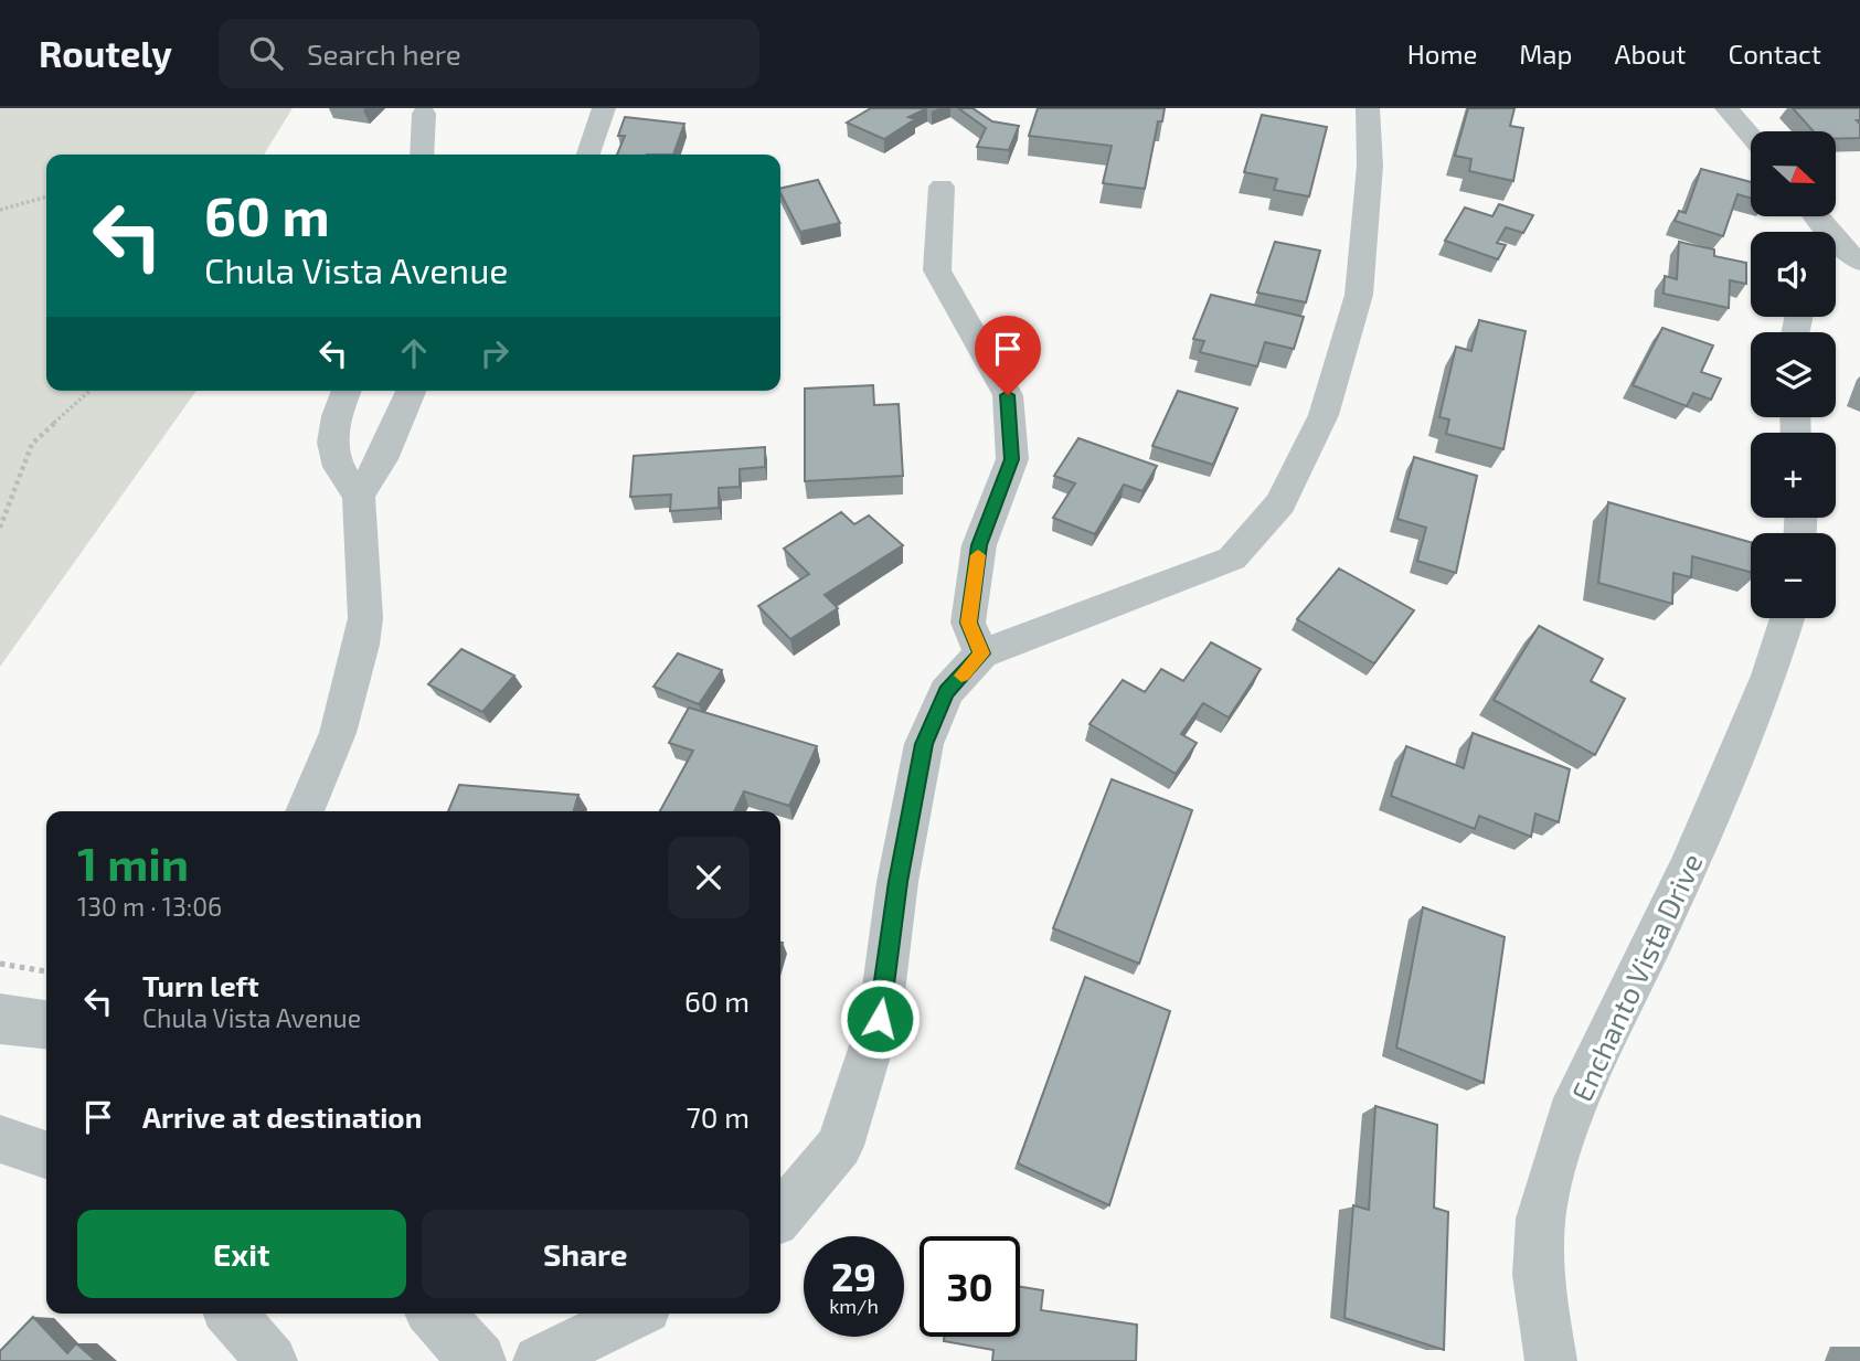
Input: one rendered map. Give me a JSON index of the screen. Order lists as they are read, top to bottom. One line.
{"streets":{"street":["Enchanto Vista Drive"]},"north":"right","page":{"header":"Routely","search":"Search here","nav":["Home","Map","About","Contact"],"map_buttons":["+","−"],"turn":["60 m","Chula Vista Avenue"],"heading":["1 min","130 m · 13:06"],"list":[{"name":"Turn left","note":"Chula Vista Avenue","value":"60 m"},{"name":"Arrive at destination","value":"70 m"}],"buttons":["Exit","Share"],"speed":"29 km/h","limit":"30"}}
